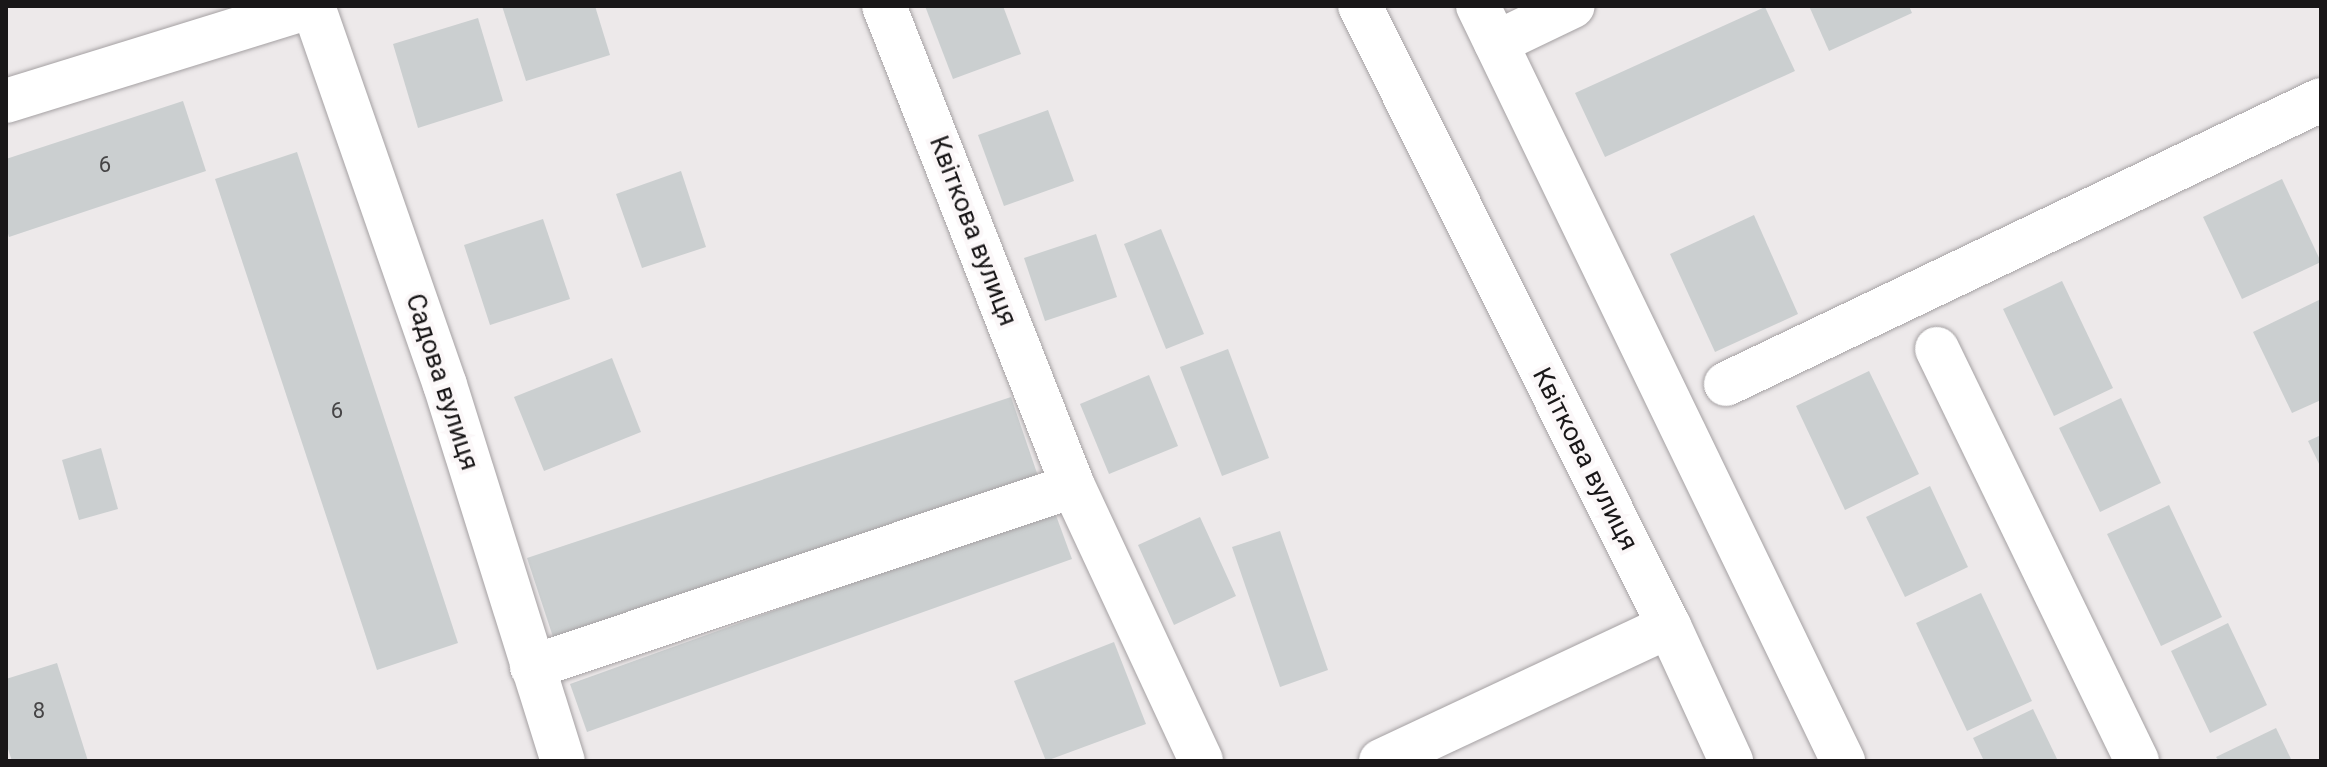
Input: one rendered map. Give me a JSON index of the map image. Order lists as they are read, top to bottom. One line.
{"streets":{"street":["Квіткова вулиця","Садова вулиця"]},"house_numbers":["6","6","8"]}
